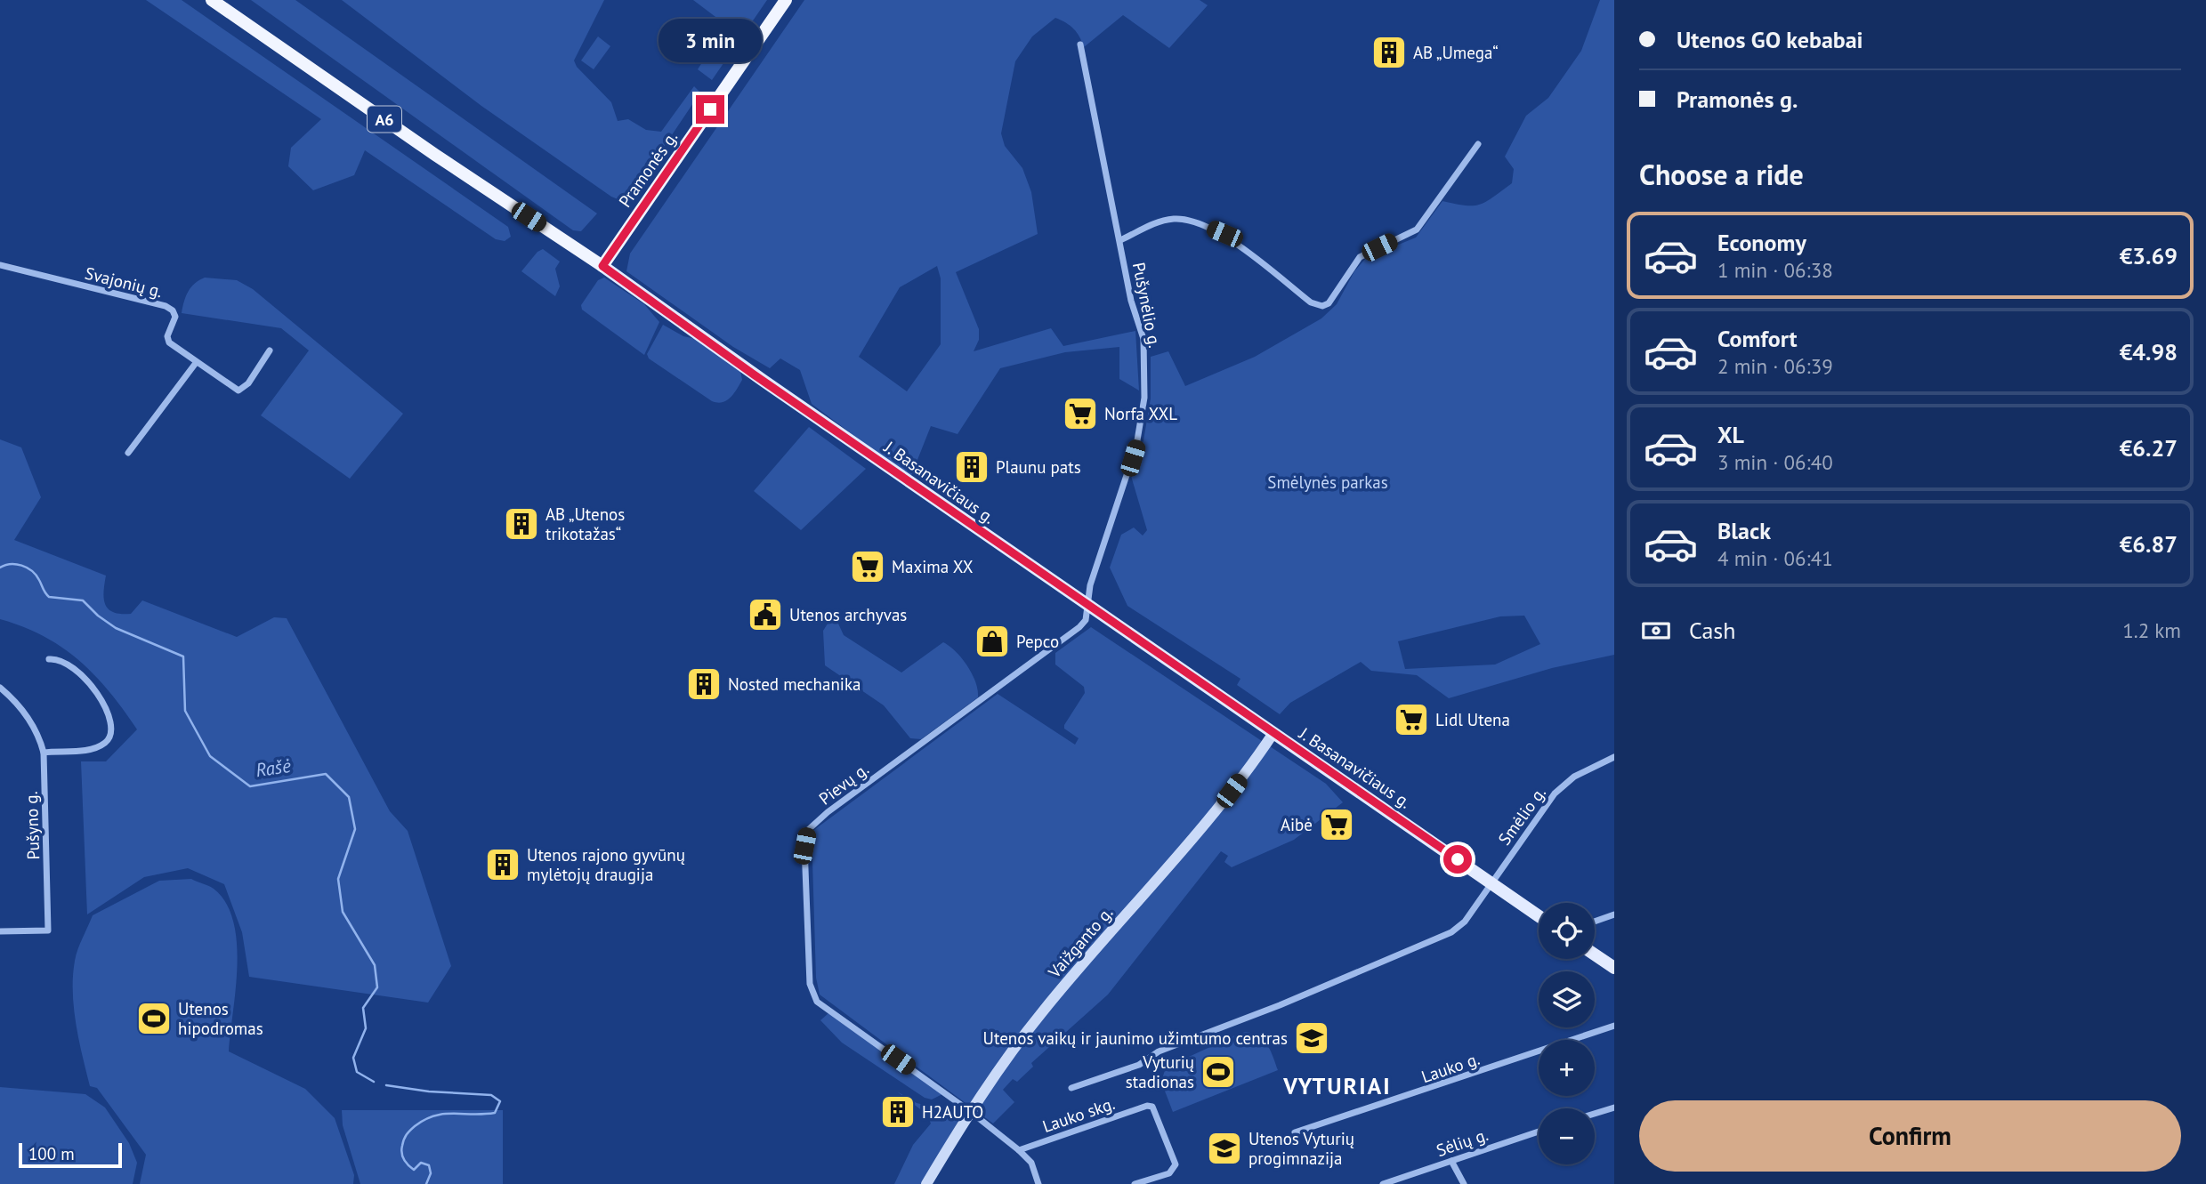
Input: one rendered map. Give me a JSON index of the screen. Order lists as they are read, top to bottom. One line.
{"streets":{"highway":["A6","Pramonės g.","J. Basanavičiaus g."],"main road":["Vaižganto g."],"street":["Svajonių g.","Pušynėlio g.","Pievų g.","Smėlio g.","Pušyno g.","Lauko g.","Lauko skg.","Sėlių g."]},"crossings":[["Pramonės g.","J. Basanavičiaus g."],["Pušynėlio g.","J. Basanavičiaus g."],["Pušynėlio g.","Pievų g."],["J. Basanavičiaus g.","Pievų g."],["J. Basanavičiaus g.","Smėlio g."],["J. Basanavičiaus g.","Vaižganto g."],["Pievų g.","Vaižganto g."]],"districts":["VYTURIAI"],"water":["Rašė"],"parks":["Smėlynės parkas"],"places":{"building":["AB „Umega“","Plaunu pats","AB „Utenos trikotažas“","Nosted mechanika","Utenos rajono gyvūnų mylėtojų draugija","H2AUTO"],"supermarket":["Norfa XXL","Maxima XX","Lidl Utena","Aibė"],"public building":["Utenos archyvas"],"shop":["Pepco"],"sports":["Utenos hipodromas","Vyturių stadionas"],"school or university":["Utenos vaikų ir jaunimo užimtumo centras","Utenos Vyturių progimnazija"]},"scale_bar":"100 m","page":{"banner":["Utenos GO kebabai","Pramonės g."],"bubble":"3 min","heading":"Choose a ride","list":[{"name":"Economy","note":"1 min · 06:38","value":"€3.69"},{"name":"Comfort","note":"2 min · 06:39","value":"€4.98"},{"name":"XL","note":"3 min · 06:40","value":"€6.27"},{"name":"Black","note":"4 min · 06:41","value":"€6.87"}],"pay":["Cash","1.2 km"],"map_buttons":["+","−"],"buttons":"Confirm","scale":"100 m"}}
